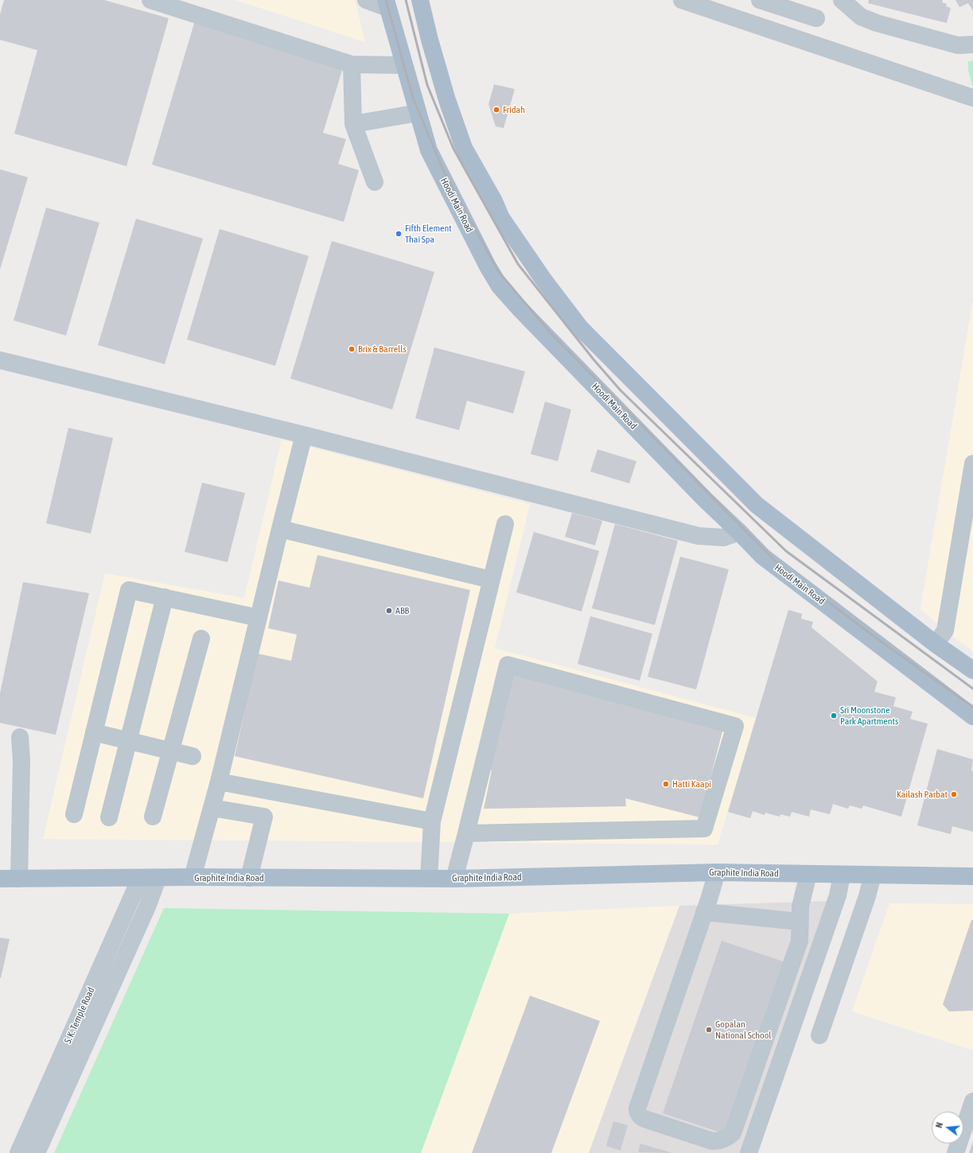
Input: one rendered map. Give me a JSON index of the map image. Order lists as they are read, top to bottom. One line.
{"streets":{"main road":["Hoodi Main Road","Graphite India Road"],"street":["S. K. Temple Road"]},"crossings":[["Graphite India Road","S. K. Temple Road"]],"places":["Fridah","Fifth Element Thai Spa","Brix & Barrells","ABB","Sri Moonstone Park Apartments","Hatti Kaapi","Kailash Parbat","Gopalan National School"],"north":"left"}
